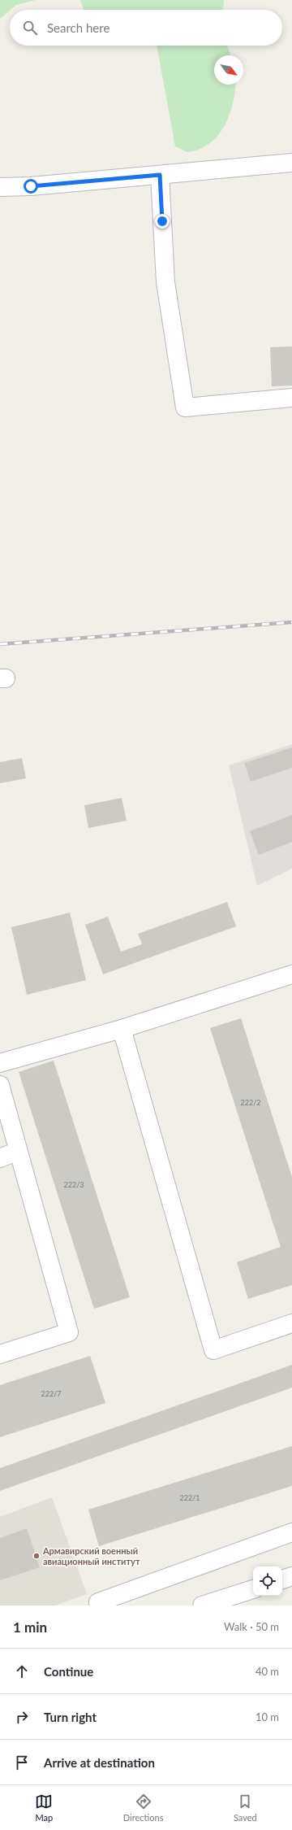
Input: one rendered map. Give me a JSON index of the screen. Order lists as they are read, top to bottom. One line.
{"places":["Армавирский военный авиационный институт"],"house_numbers":["222/2","222/3","222/7","222/1"],"north":"bottom right","page":{"search":"Search here","heading":["1 min","Walk · 50 m"],"list":[["Continue","40 m"],["Turn right","10 m"],"Arrive at destination"],"nav":["Map","Directions","Saved"]}}
